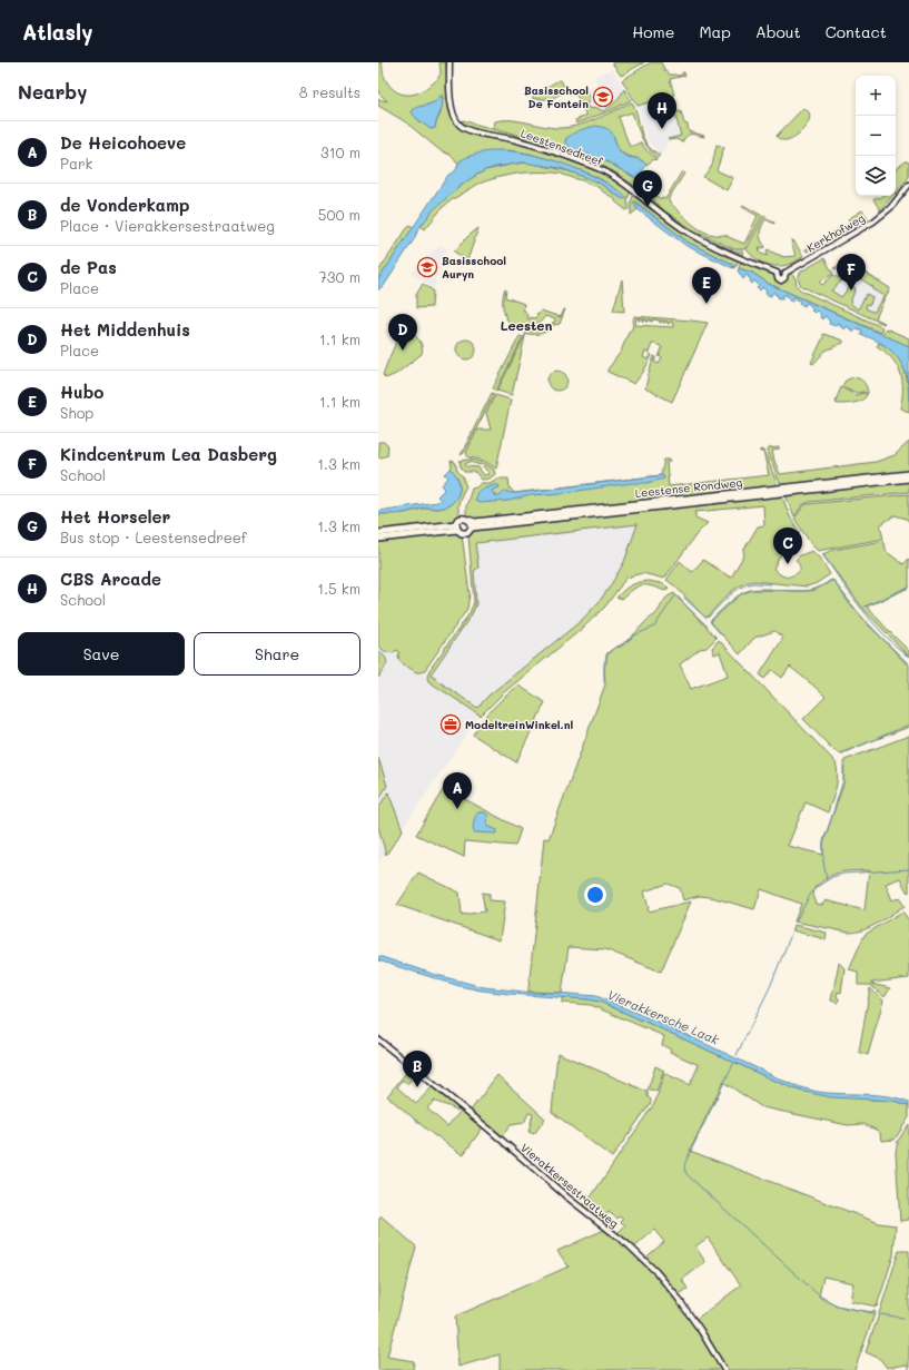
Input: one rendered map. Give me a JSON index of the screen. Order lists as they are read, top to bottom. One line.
{"streets":{"main road":["Leestense Rondweg"],"street":["Leestensedreef","Kerkhofweg","Vierakkersestraatweg"]},"crossings":[["Leestensedreef","Kerkhofweg"]],"districts":["Leesten"],"water":["Vierakkersche Laak"],"places":{"school or university":["Basisschool De Fontein","Basisschool Auryn"],"office":["ModeltreinWinkel.nl"]},"page":{"header":"Atlasly","nav":["Home","Map","About","Contact"],"heading":["Nearby","8 results"],"map_buttons":["+","−"],"pins":["H","G","F","E","D","C","A","B"],"list":[{"mark":"A","name":"De Heicohoeve","note":"Park","value":"310 m"},{"mark":"B","name":"de Vonderkamp","note":"Place · Vierakkersestraatweg","value":"500 m"},{"mark":"C","name":"de Pas","note":"Place","value":"730 m"},{"mark":"D","name":"Het Middenhuis","note":"Place","value":"1.1 km"},{"mark":"E","name":"Hubo","note":"Shop","value":"1.1 km"},{"mark":"F","name":"Kindcentrum Lea Dasberg","note":"School","value":"1.3 km"},{"mark":"G","name":"Het Horseler","note":"Bus stop · Leestensedreef","value":"1.3 km"},{"mark":"H","name":"CBS Arcade","note":"School","value":"1.5 km"}],"buttons":["Save","Share"]}}
